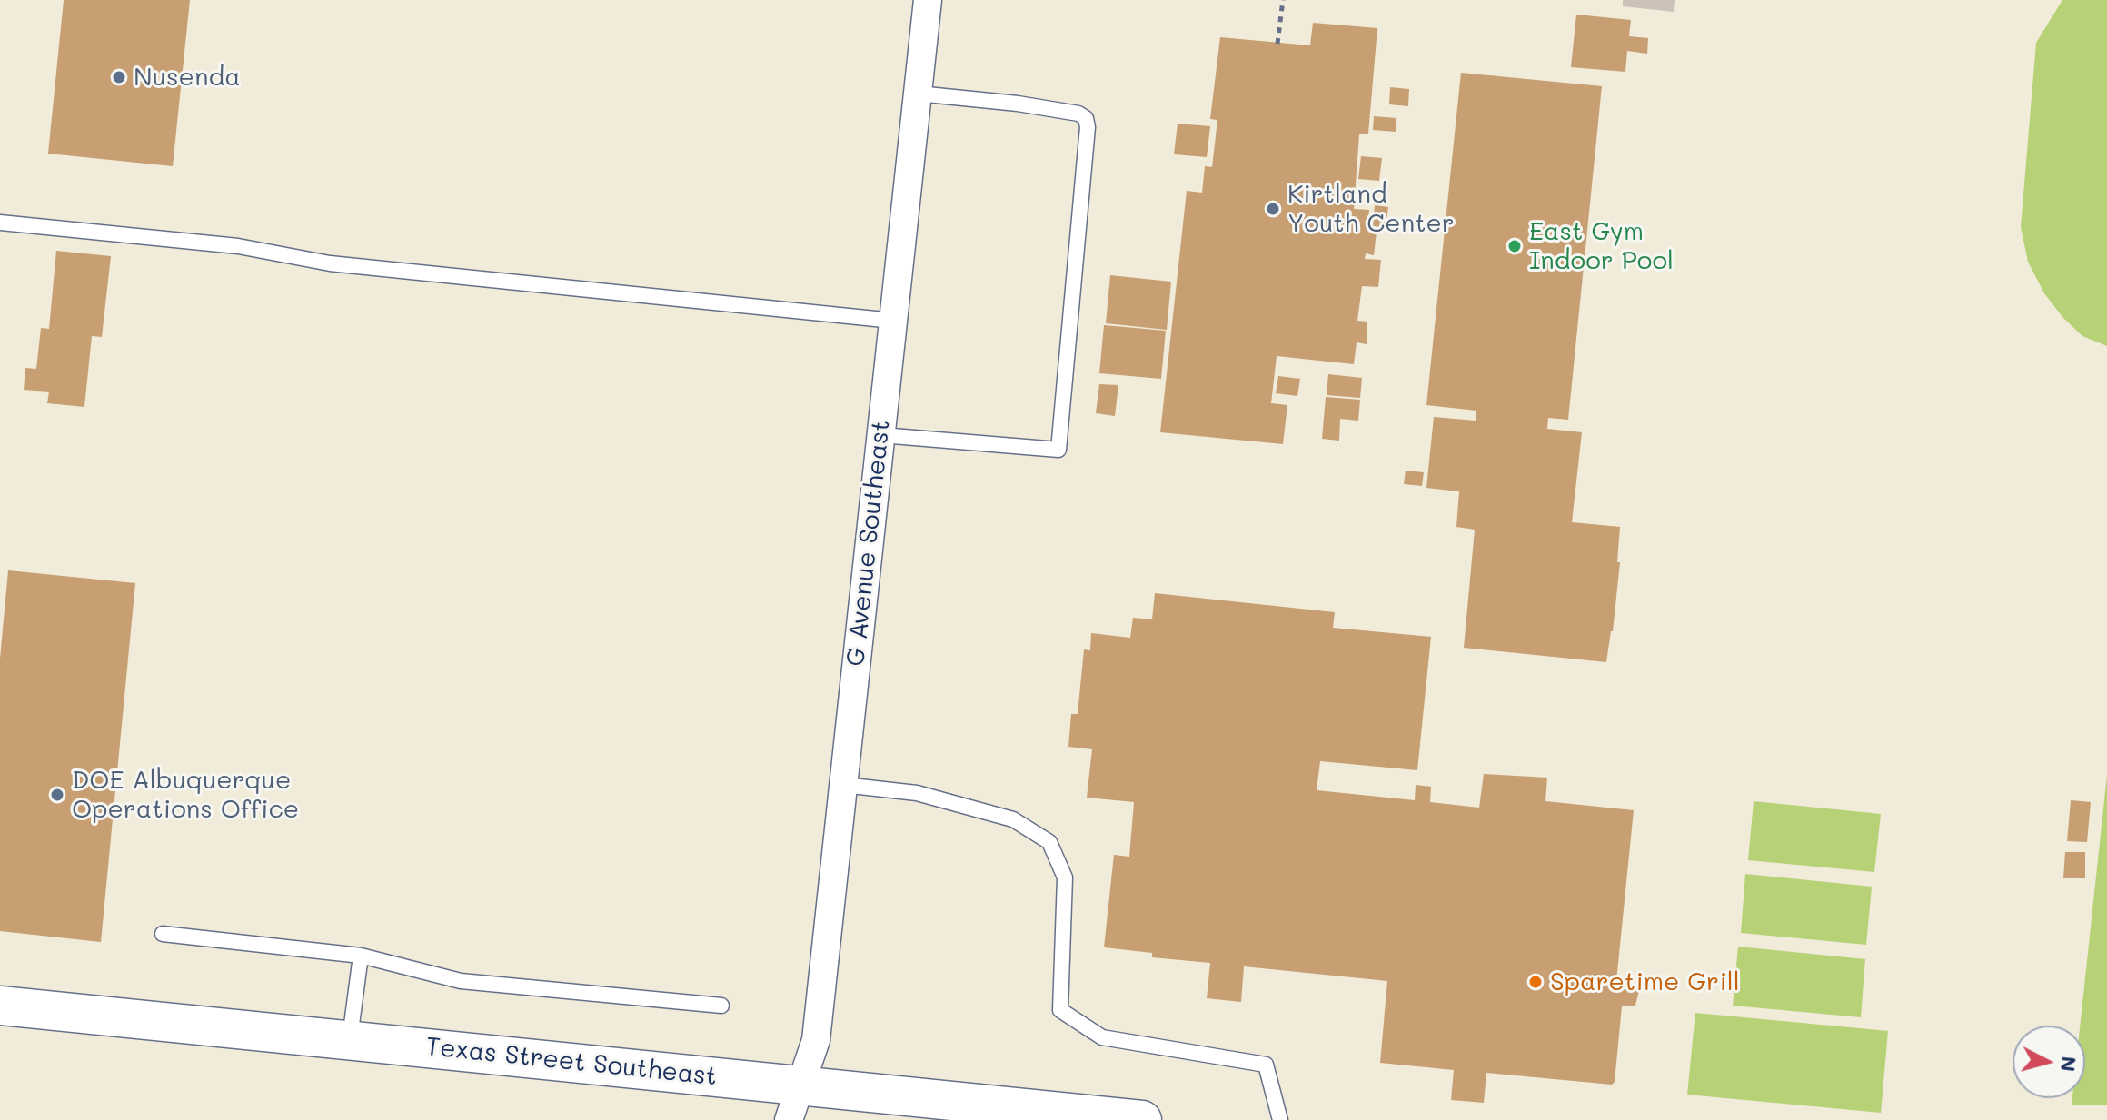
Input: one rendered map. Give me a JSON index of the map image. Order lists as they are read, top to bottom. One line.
{"streets":{"street":["G Avenue Southeast","Texas Street Southeast"]},"crossings":[["G Avenue Southeast","Texas Street Southeast"]],"places":["Nusenda","Kirtland Youth Center","East Gym Indoor Pool","DOE Albuquerque Operations Office","Sparetime Grill"],"north":"right"}
